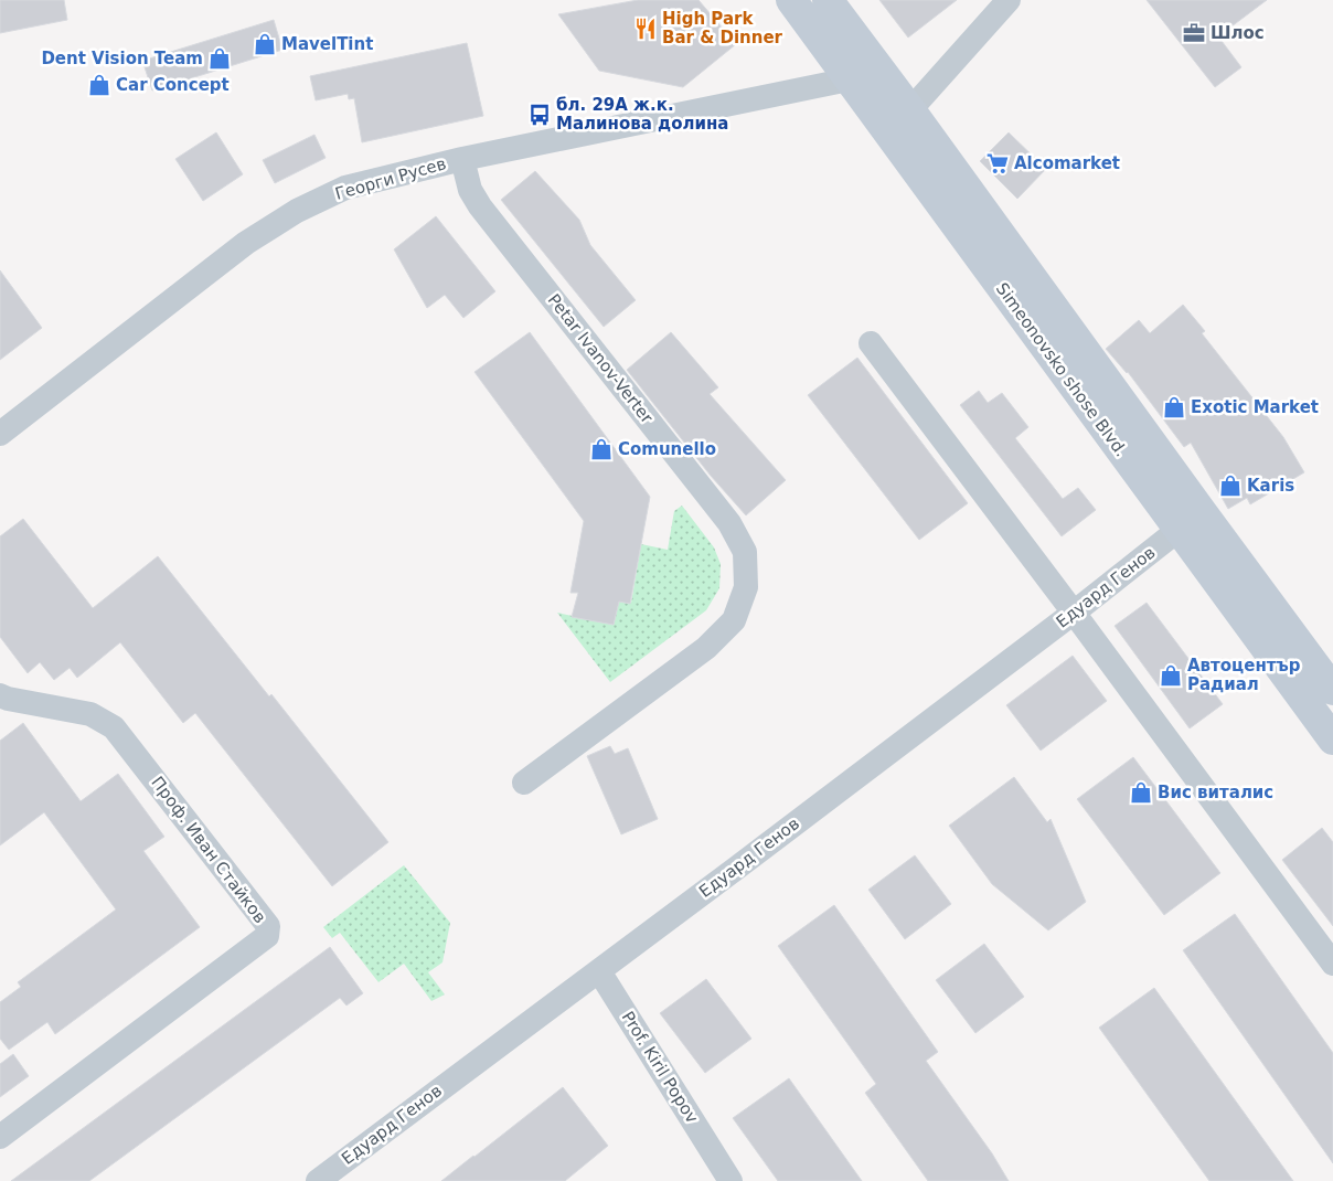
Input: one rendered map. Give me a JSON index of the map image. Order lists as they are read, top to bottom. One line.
{"streets":{"main road":["Simeonovsko shose Blvd."],"street":["Георги Русев","Petar Ivanov-Verter","Едуард Генов","Проф. Иван Стайков","Prof. Kiril Popov"]},"crossings":[["Георги Русев","Petar Ivanov-Verter"],["Георги Русев","Simeonovsko shose Blvd."],["Simeonovsko shose Blvd.","Едуард Генов"],["Едуард Генов","Prof. Kiril Popov"]],"places":{"restaurant":["High Park Bar & Dinner"],"office":["Шлос"],"shop":["MavelTint","Dent Vision Team","Car Concept","Exotic Market","Comunello","Karis","Автоцентър Радиал","Вис виталис"],"bus stop":["бл. 29А ж.к. Малинова долина"],"supermarket":["Alcomarket"]}}
